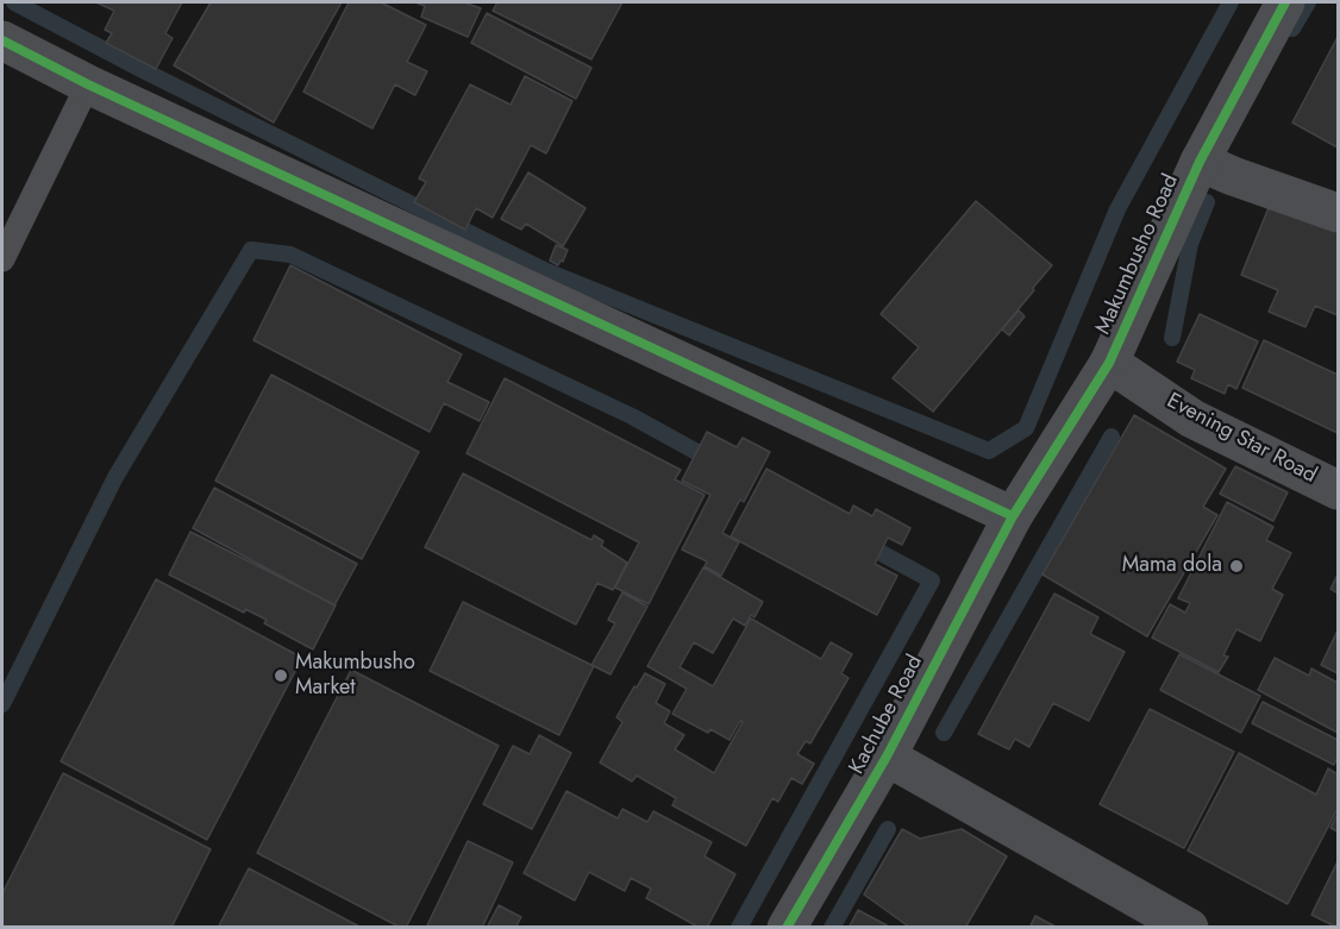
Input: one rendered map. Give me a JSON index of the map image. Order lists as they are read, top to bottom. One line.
{"streets":{"street":["Makumbusho Road","Evening Star Road","Kachube Road"]},"crossings":[["Makumbusho Road","Evening Star Road"],["Makumbusho Road","Kachube Road"]],"places":["Mama dola","Makumbusho Market"]}
